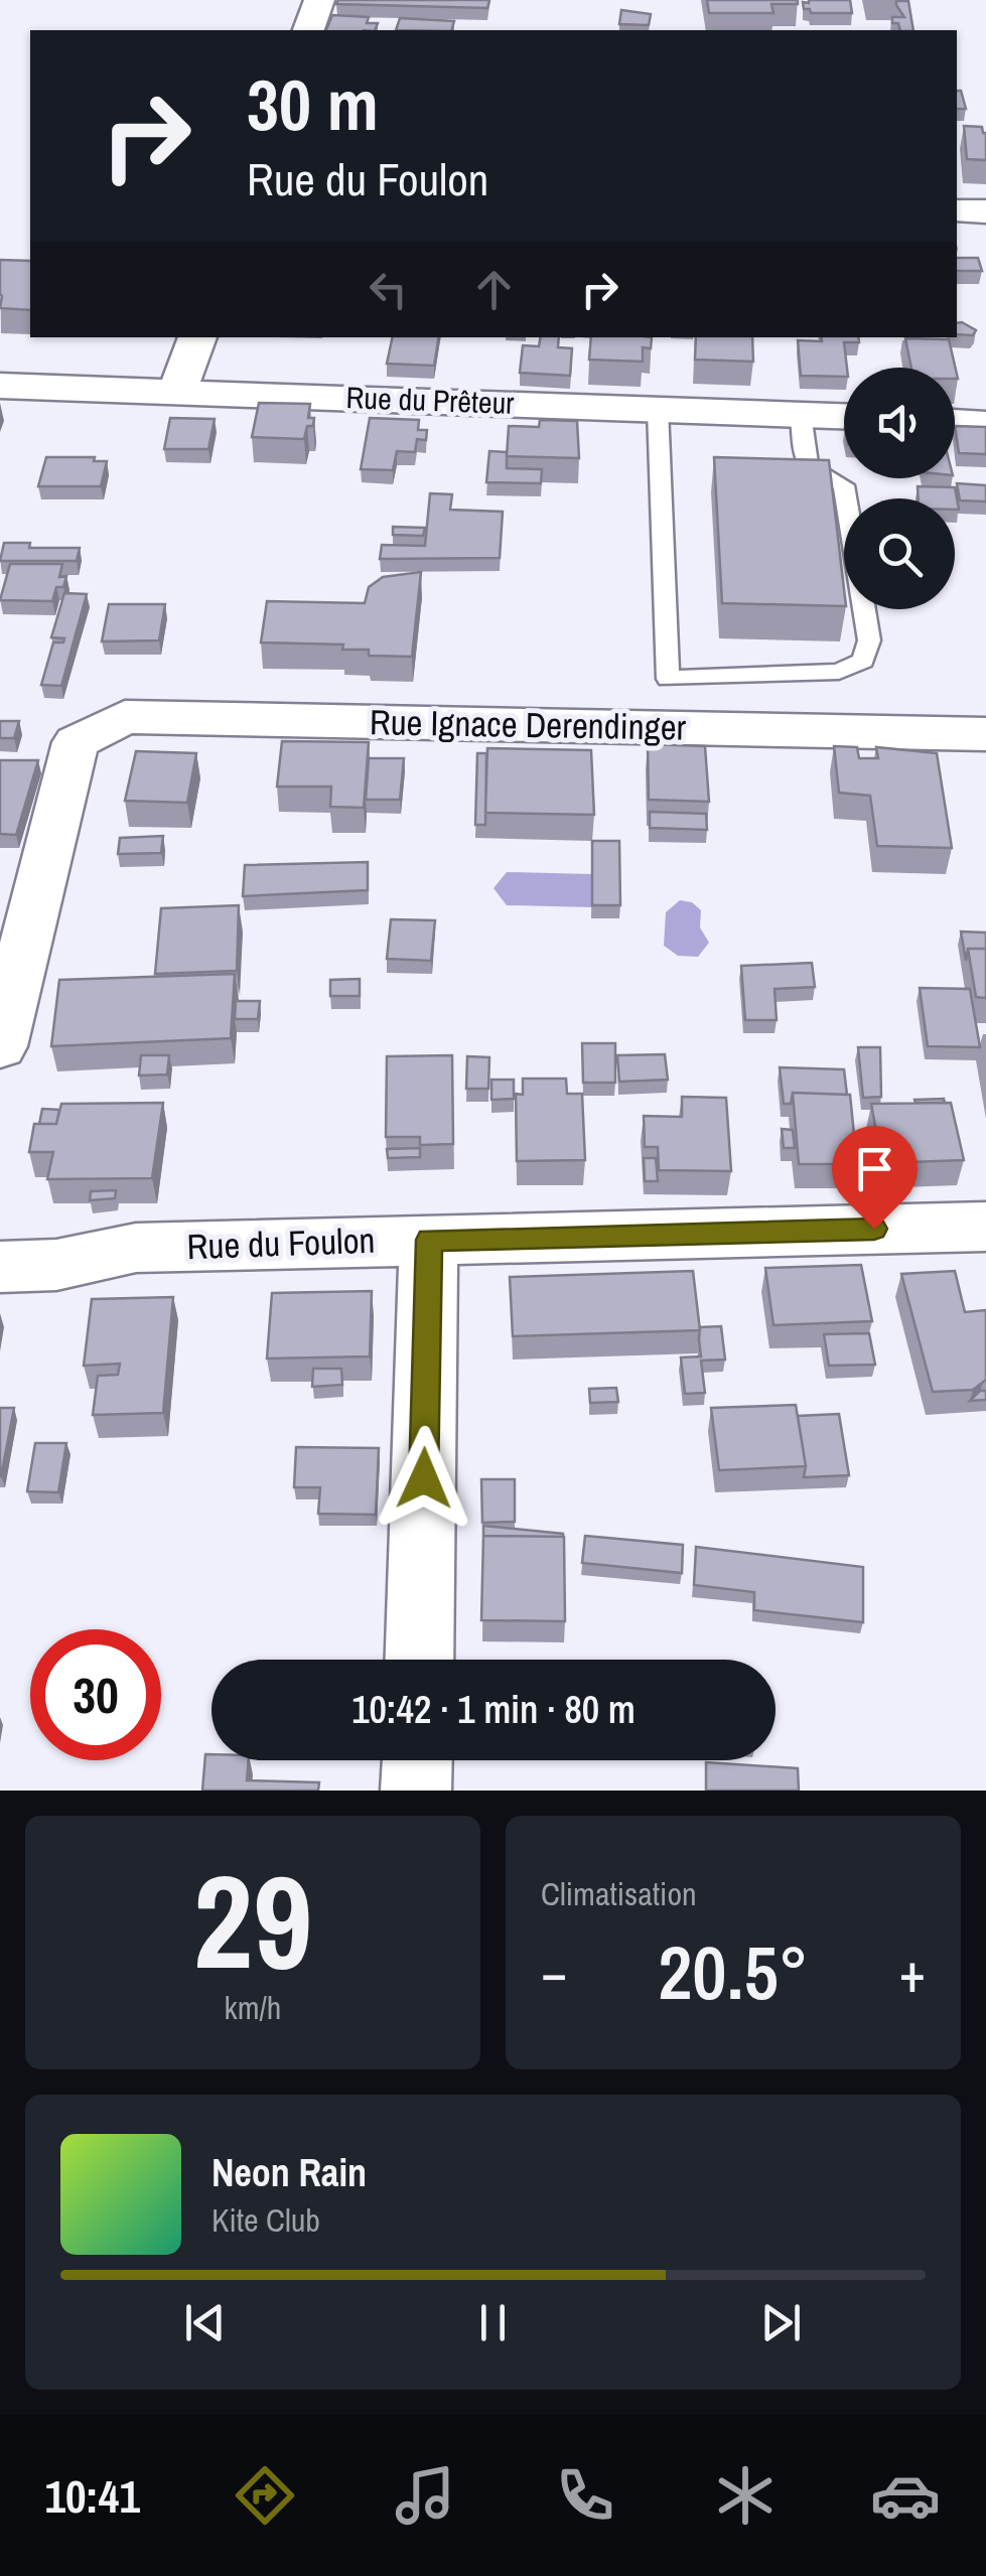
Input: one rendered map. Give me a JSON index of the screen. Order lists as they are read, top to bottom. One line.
{"streets":{"street":["Rue du Prêteur","Rue Ignace Derendinger","Rue du Foulon"]},"page":{"turn":["30 m","Rue du Foulon"],"limit":"30","trip":"10:42 · 1 min · 80 m","tile":[["29","km/h"],"Climatisation"],"heat":["−","20.5°","+"],"song":["Neon Rain","Kite Club"],"tabs":"10:41"}}
